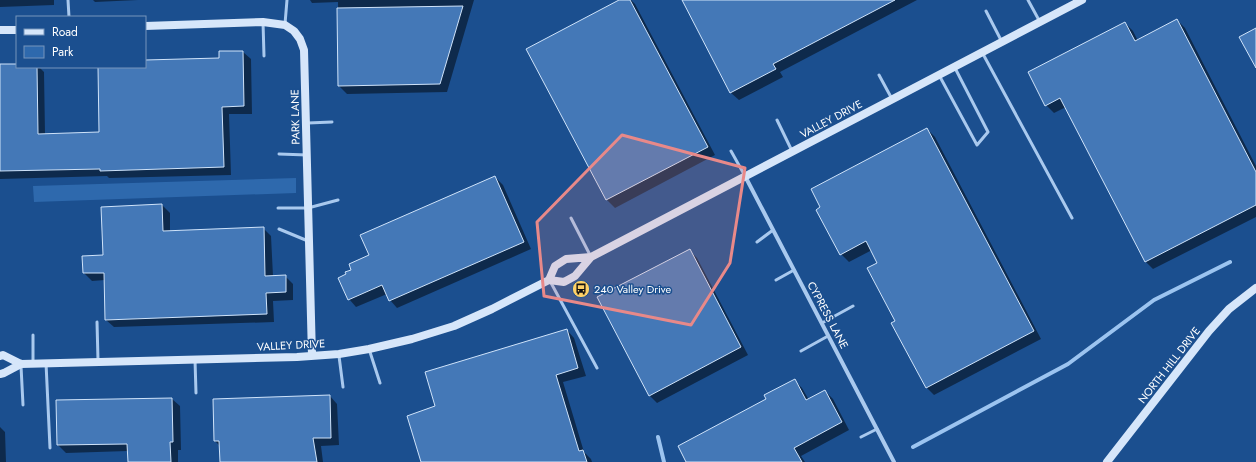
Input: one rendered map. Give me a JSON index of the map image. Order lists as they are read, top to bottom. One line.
{"streets":{"main road":["PARK LANE","VALLEY DRIVE","NORTH HILL DRIVE"],"street":["CYPRESS LANE"]},"crossings":[["PARK LANE","VALLEY DRIVE"],["VALLEY DRIVE","CYPRESS LANE"]],"places":{"bus stop":["240 Valley Drive"]},"legend":["Road","Park"]}
